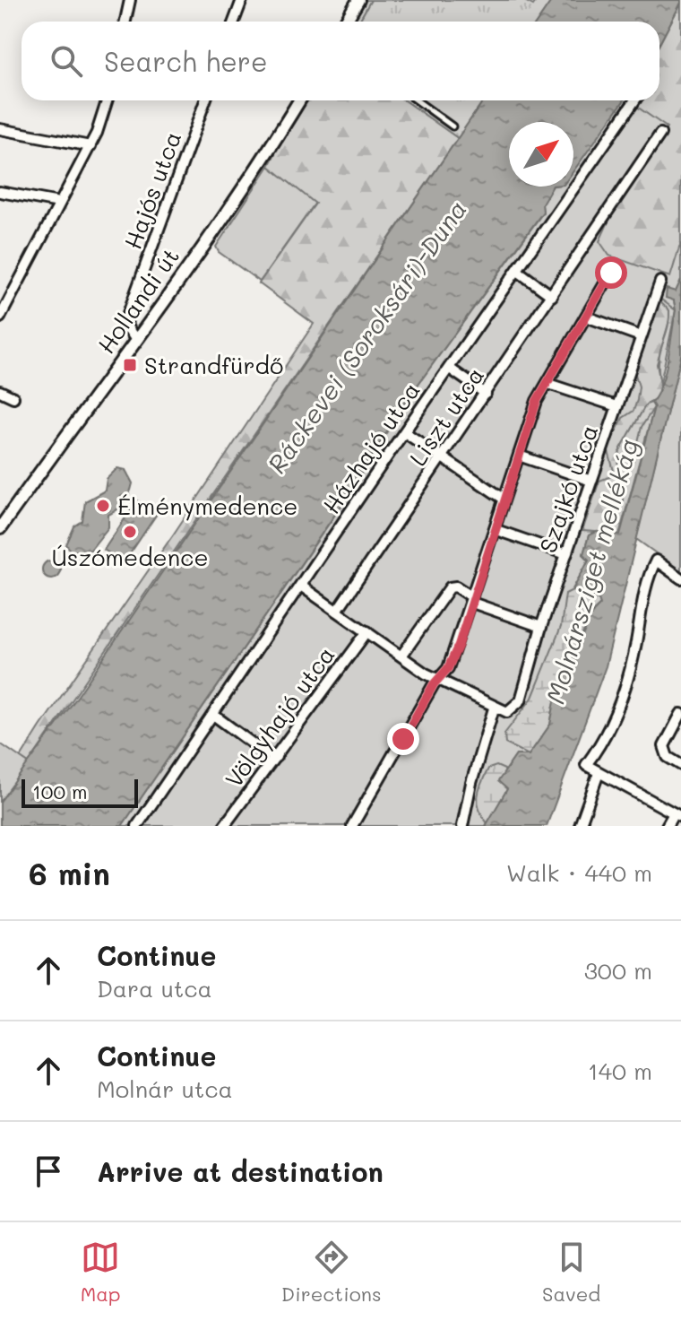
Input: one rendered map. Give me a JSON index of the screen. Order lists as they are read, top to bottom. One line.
{"streets":{"street":["Hajós utca","Hollandi út","Liszt utca","Házhajó utca","Szajkó utca","Völgyhajó utca"]},"crossings":[["Hajós utca","Hollandi út"]],"water":["Ráckevei (Soroksári)-Duna","Molnársziget mellékág"],"places":{"transit":["Strandfürdő"],"other":["Élménymedence","Úszómedence"]},"scale_bar":"100 m","north":"top right","page":{"search":"Search here","scale":"100 m","heading":["6 min","Walk · 440 m"],"list":[["Continue","Dara utca","300 m"],["Continue","Molnár utca","140 m"],"Arrive at destination"],"nav":["Map","Directions","Saved"]}}
